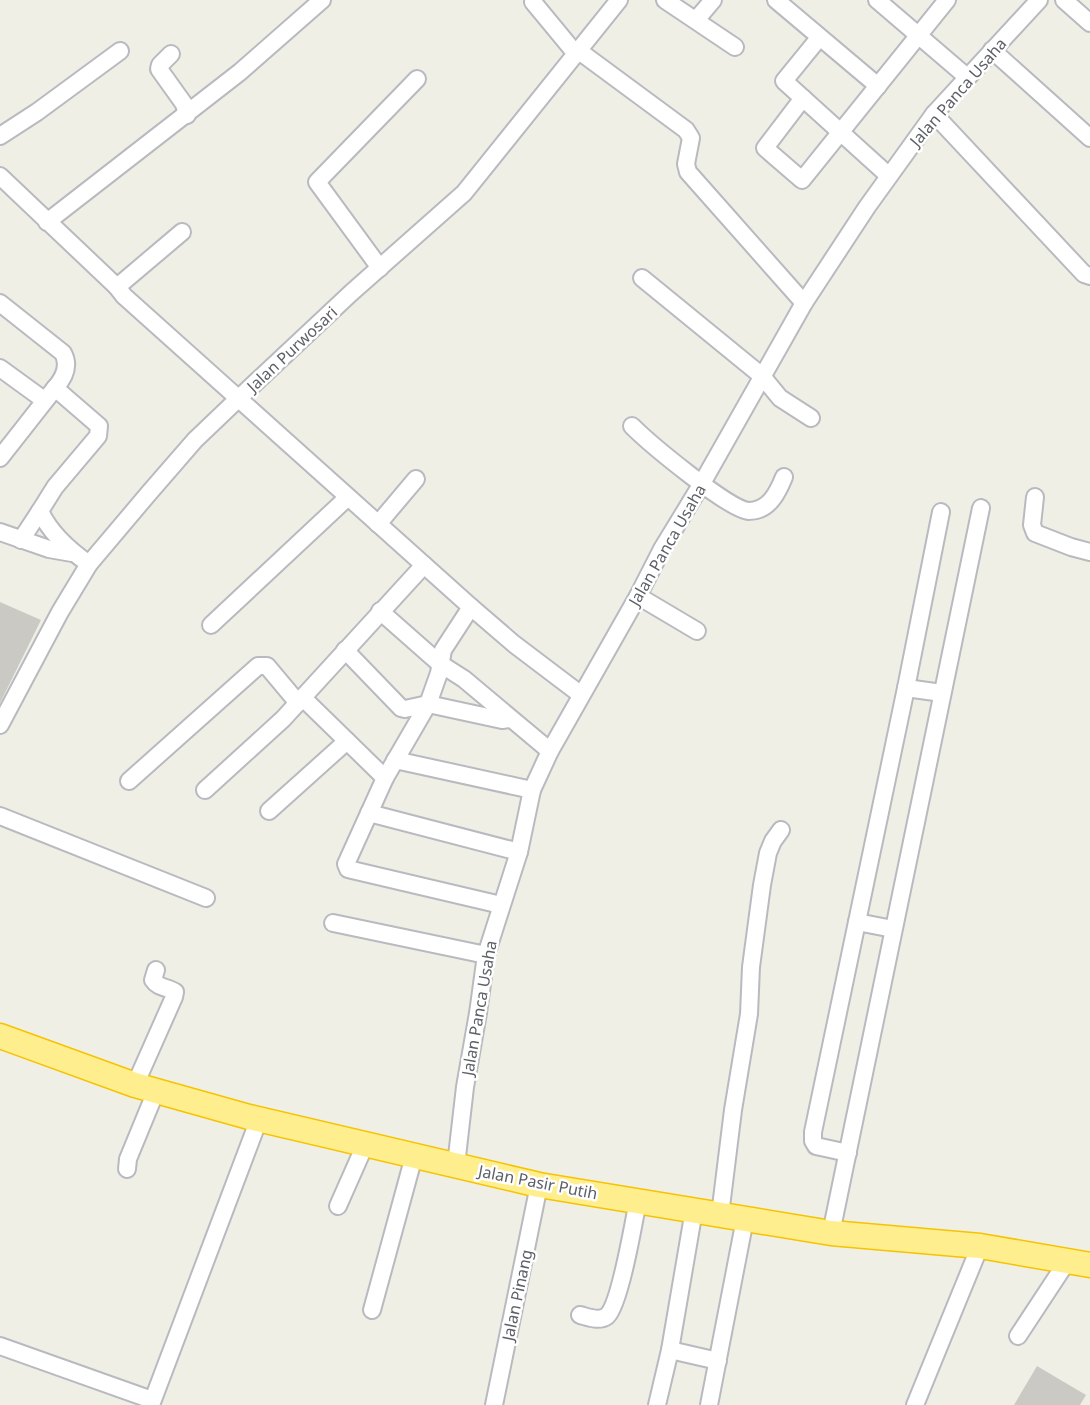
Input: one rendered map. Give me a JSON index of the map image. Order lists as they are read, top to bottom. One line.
{"streets":{"highway":["Jalan Pasir Putih"],"street":["Jalan Panca Usaha","Jalan Purwosari","Jalan Pinang"]},"crossings":[["Jalan Panca Usaha","Jalan Pasir Putih"],["Jalan Pasir Putih","Jalan Pinang"]]}
